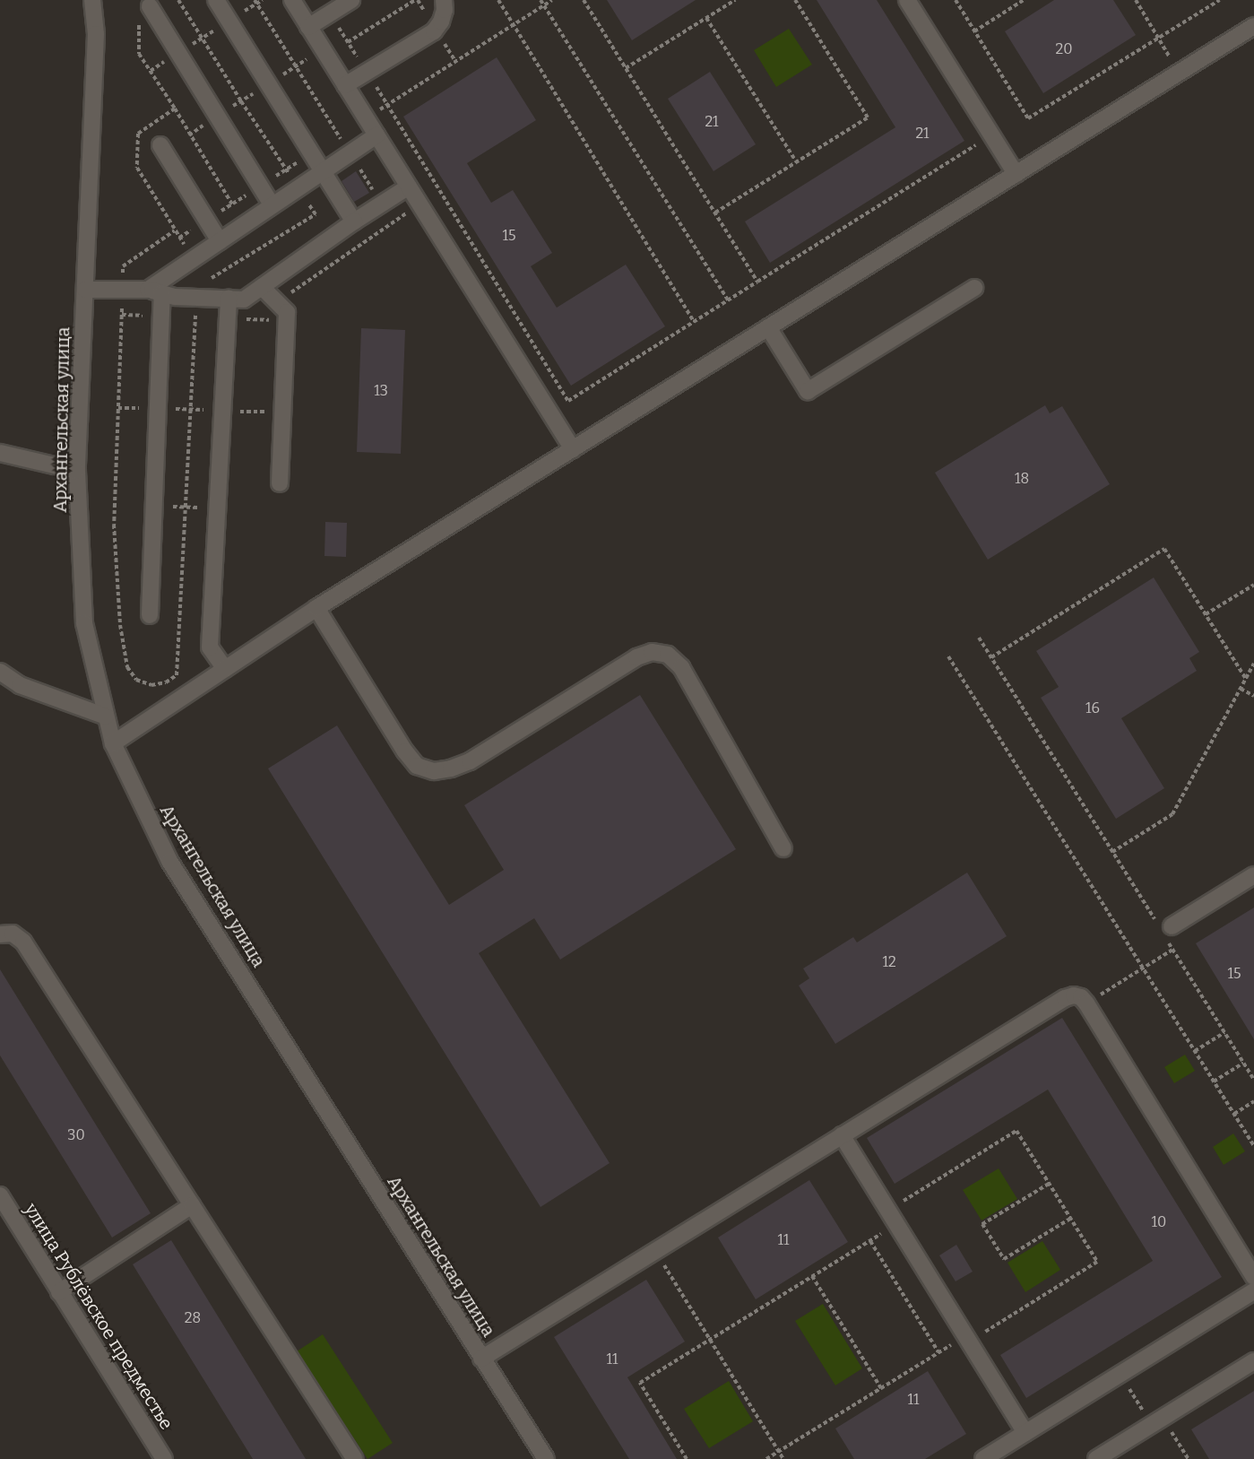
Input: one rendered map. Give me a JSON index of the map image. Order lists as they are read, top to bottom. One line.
{"streets":{"street":["Архангельская улица","улица Рублёвское предместье"]},"house_numbers":["20","21","21","15","13","18","16","12","15","30","10","11","28","11","11"]}
